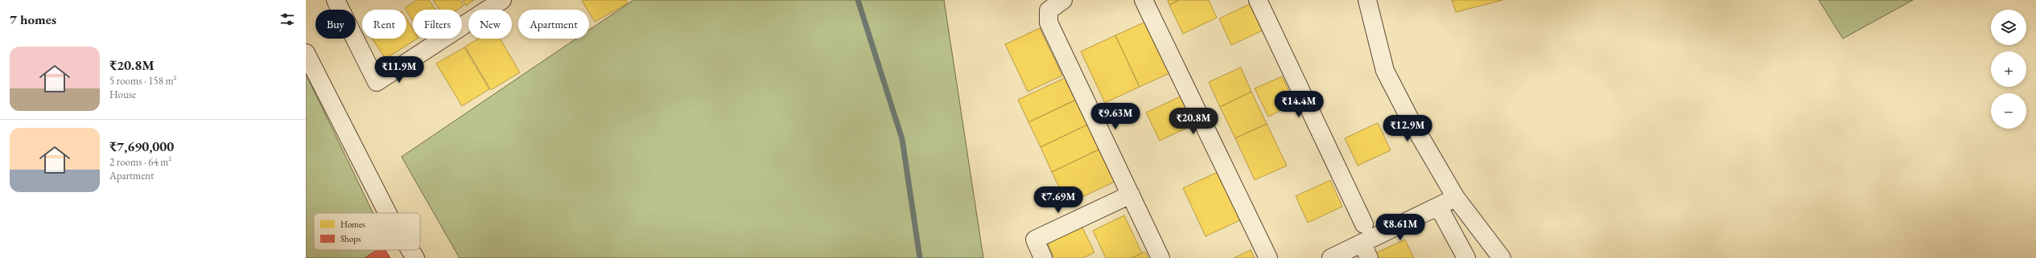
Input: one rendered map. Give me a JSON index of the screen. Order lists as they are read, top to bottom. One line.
{"legend":["Homes","Shops"],"page":{"heading":"7 homes","map_buttons":["+","−"],"chip":["Buy","Rent","Filters","New","Apartment"],"list":[{"name":"₹20.8M","note":"5 rooms · 158 m² · House"},{"name":"₹7,690,000","note":"2 rooms · 64 m² · Apartment"}],"price":["₹11.9M","₹14.4M","₹9.63M","₹20.8M","₹12.9M","₹7.69M","₹8.61M"]}}
